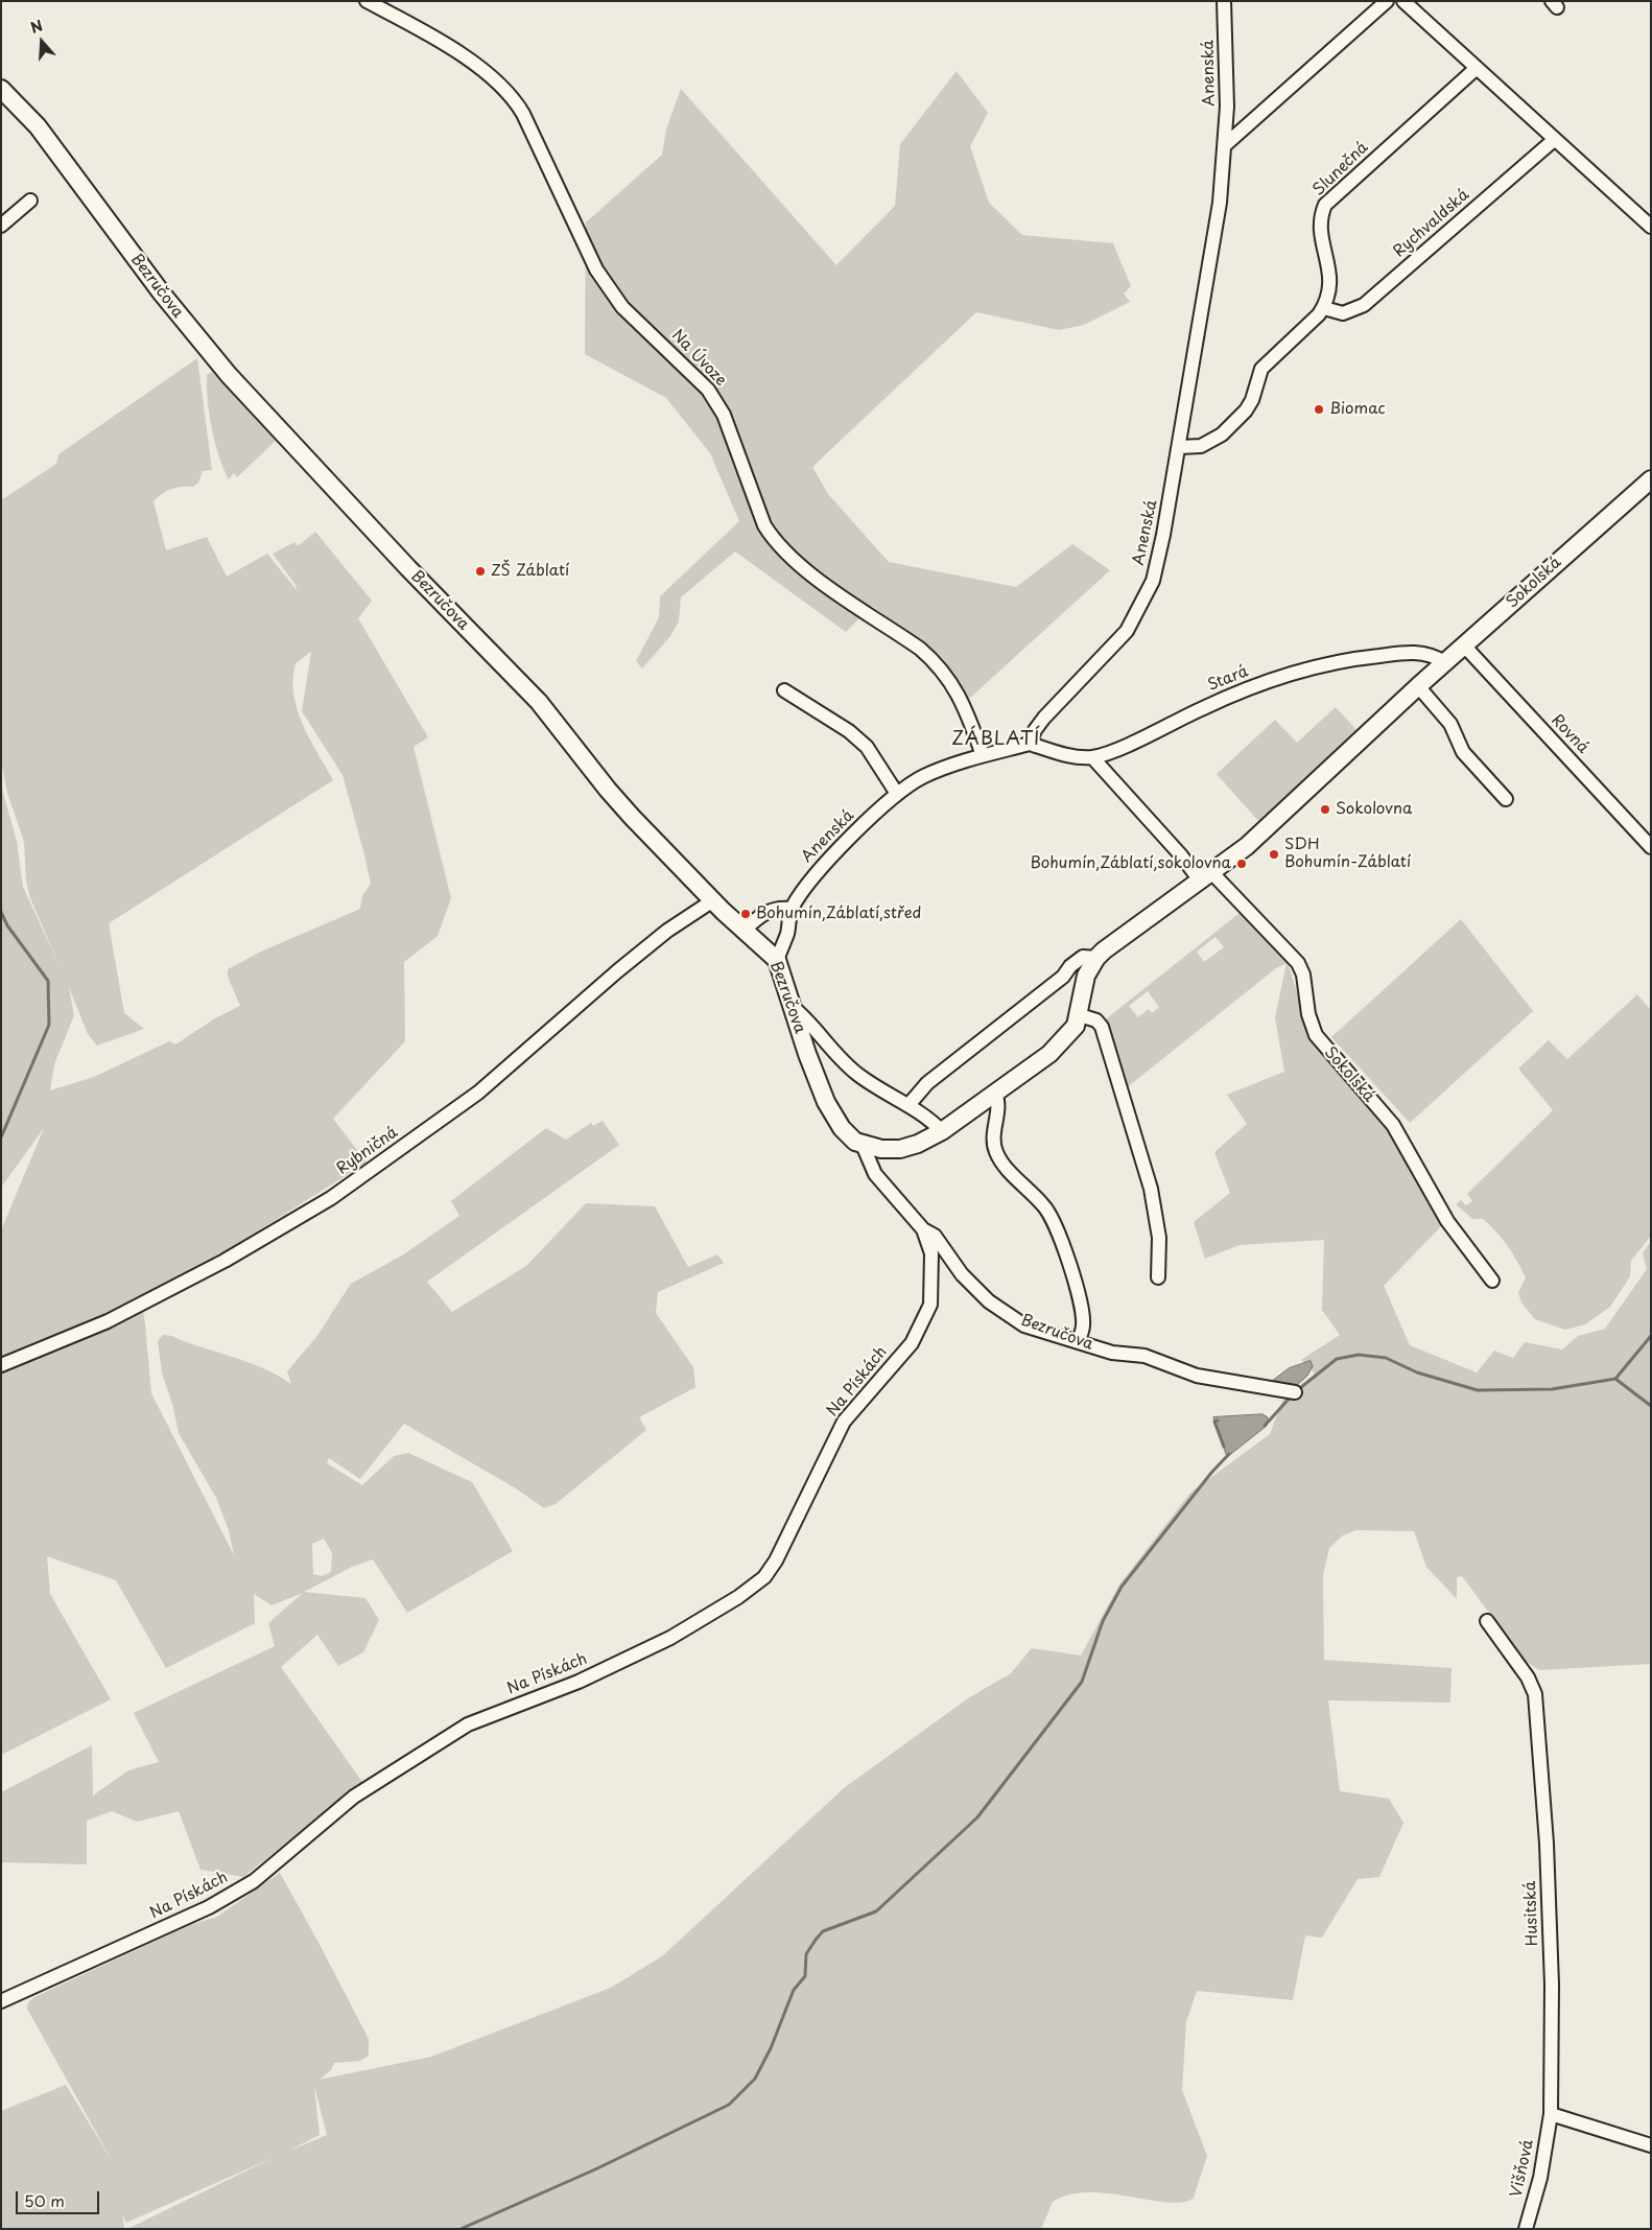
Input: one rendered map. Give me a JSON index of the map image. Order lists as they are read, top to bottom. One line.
{"streets":{"main road":["Bezručova","Sokolská"],"street":["Anenská","Slunečná","Rychvaldská","Na Úvoze","Stará","Rovná","Rybničná","Na Pískách","Husitská","Višňová"]},"crossings":[["Anenská","Bezručova"],["Anenská","Na Úvoze"],["Anenská","Stará"],["Slunečná","Rychvaldská"],["Bezručova","Sokolská"],["Bezručova","Rybničná"],["Bezručova","Na Pískách"],["Sokolská","Stará"],["Sokolská","Rovná"],["Husitská","Višňová"]],"districts":["ZÁBLATÍ"],"places":["Biomac","ZŠ Záblatí","Sokolovna","SDH Bohumín-Záblatí","Bohumín,Záblatí,sokolovna","Bohumín,Záblatí,střed"],"scale_bar":"50 m","north":"top"}
